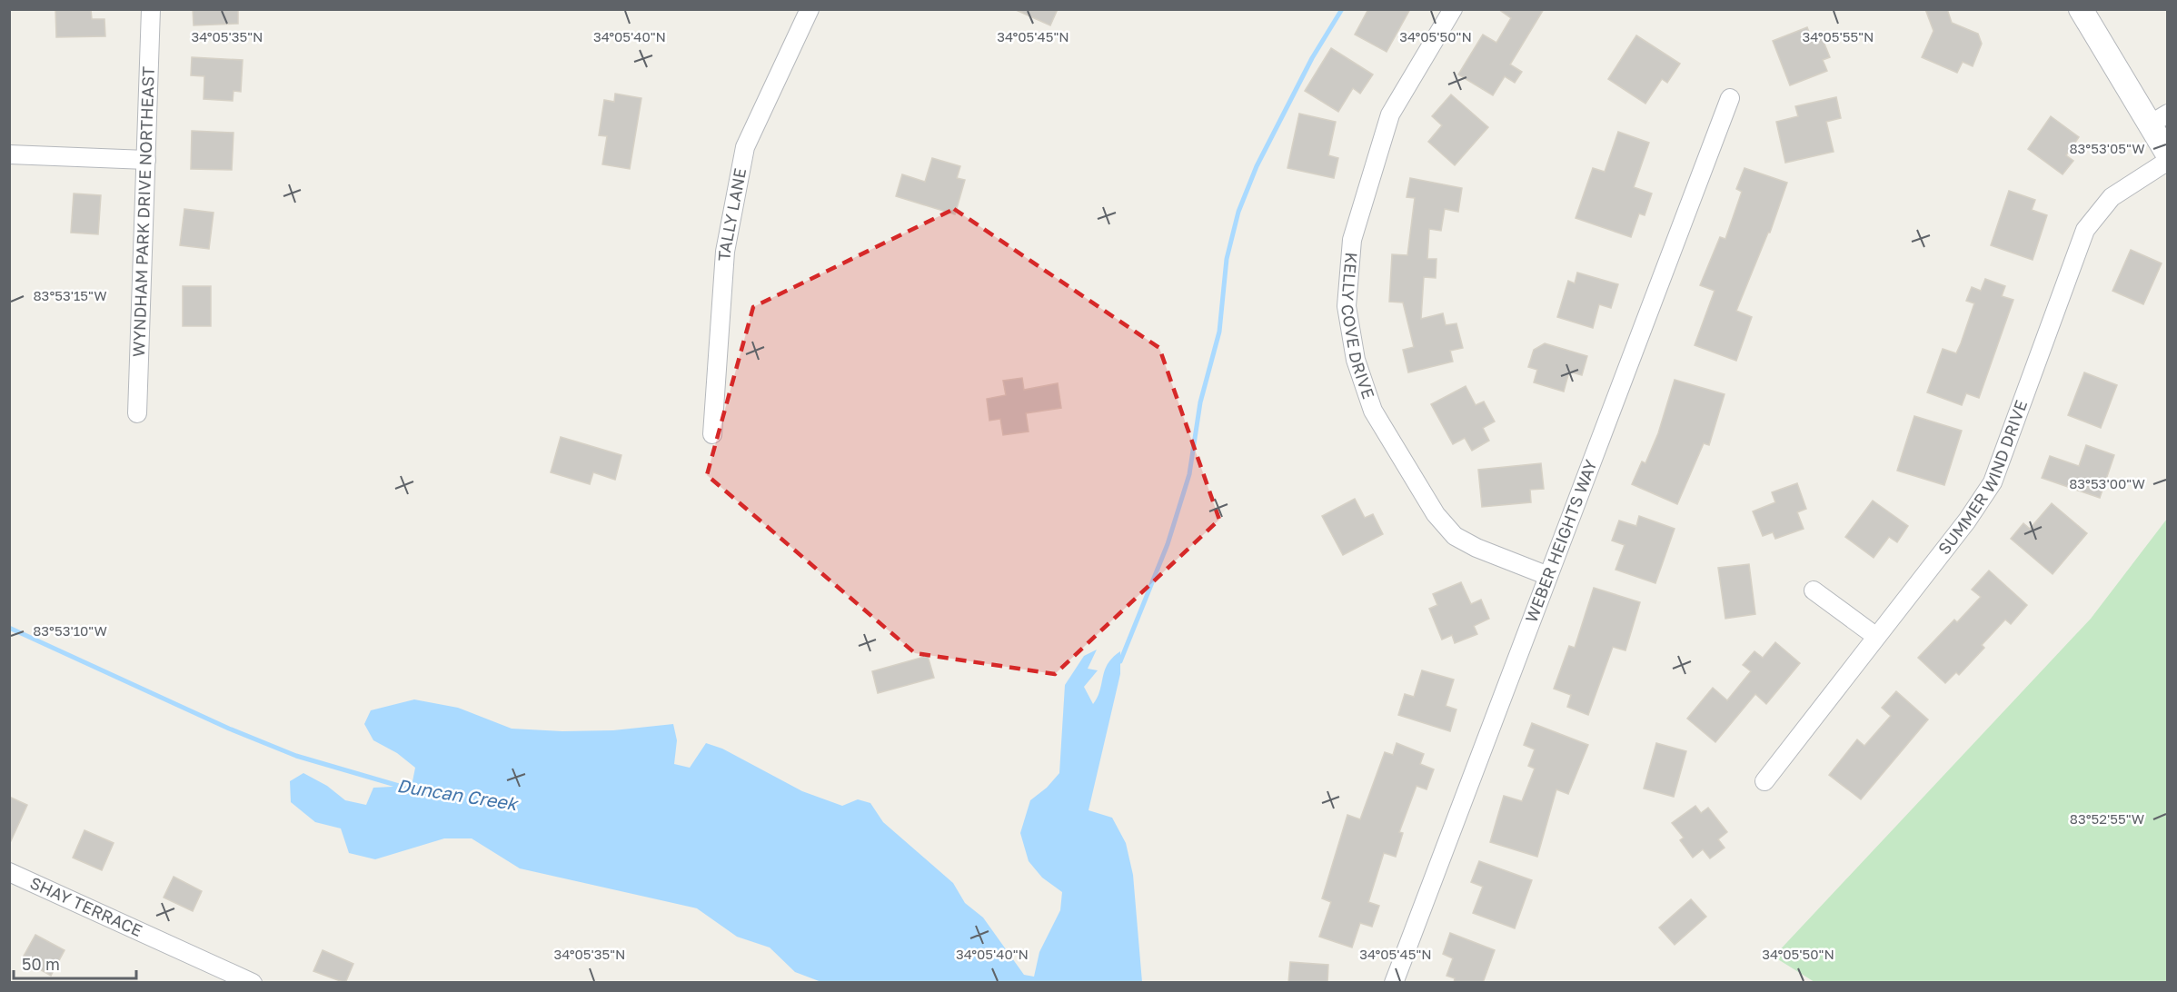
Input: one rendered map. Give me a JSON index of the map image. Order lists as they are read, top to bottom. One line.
{"streets":{"street":["WYNDHAM PARK DRIVE NORTHEAST","TALLY LANE","KELLY COVE DRIVE","SUMMER WIND DRIVE","WEBER HEIGHTS WAY","SHAY TERRACE"]},"crossings":[["KELLY COVE DRIVE","WEBER HEIGHTS WAY"]],"water":["Duncan Creek"],"scale_bar":"50 m","coordinates":["34°05'35\"N","34°05'40\"N","34°05'45\"N","34°05'50\"N","34°05'55\"N","83°53'05\"W","83°53'15\"W","83°53'00\"W","83°53'10\"W","83°52'55\"W"]}
